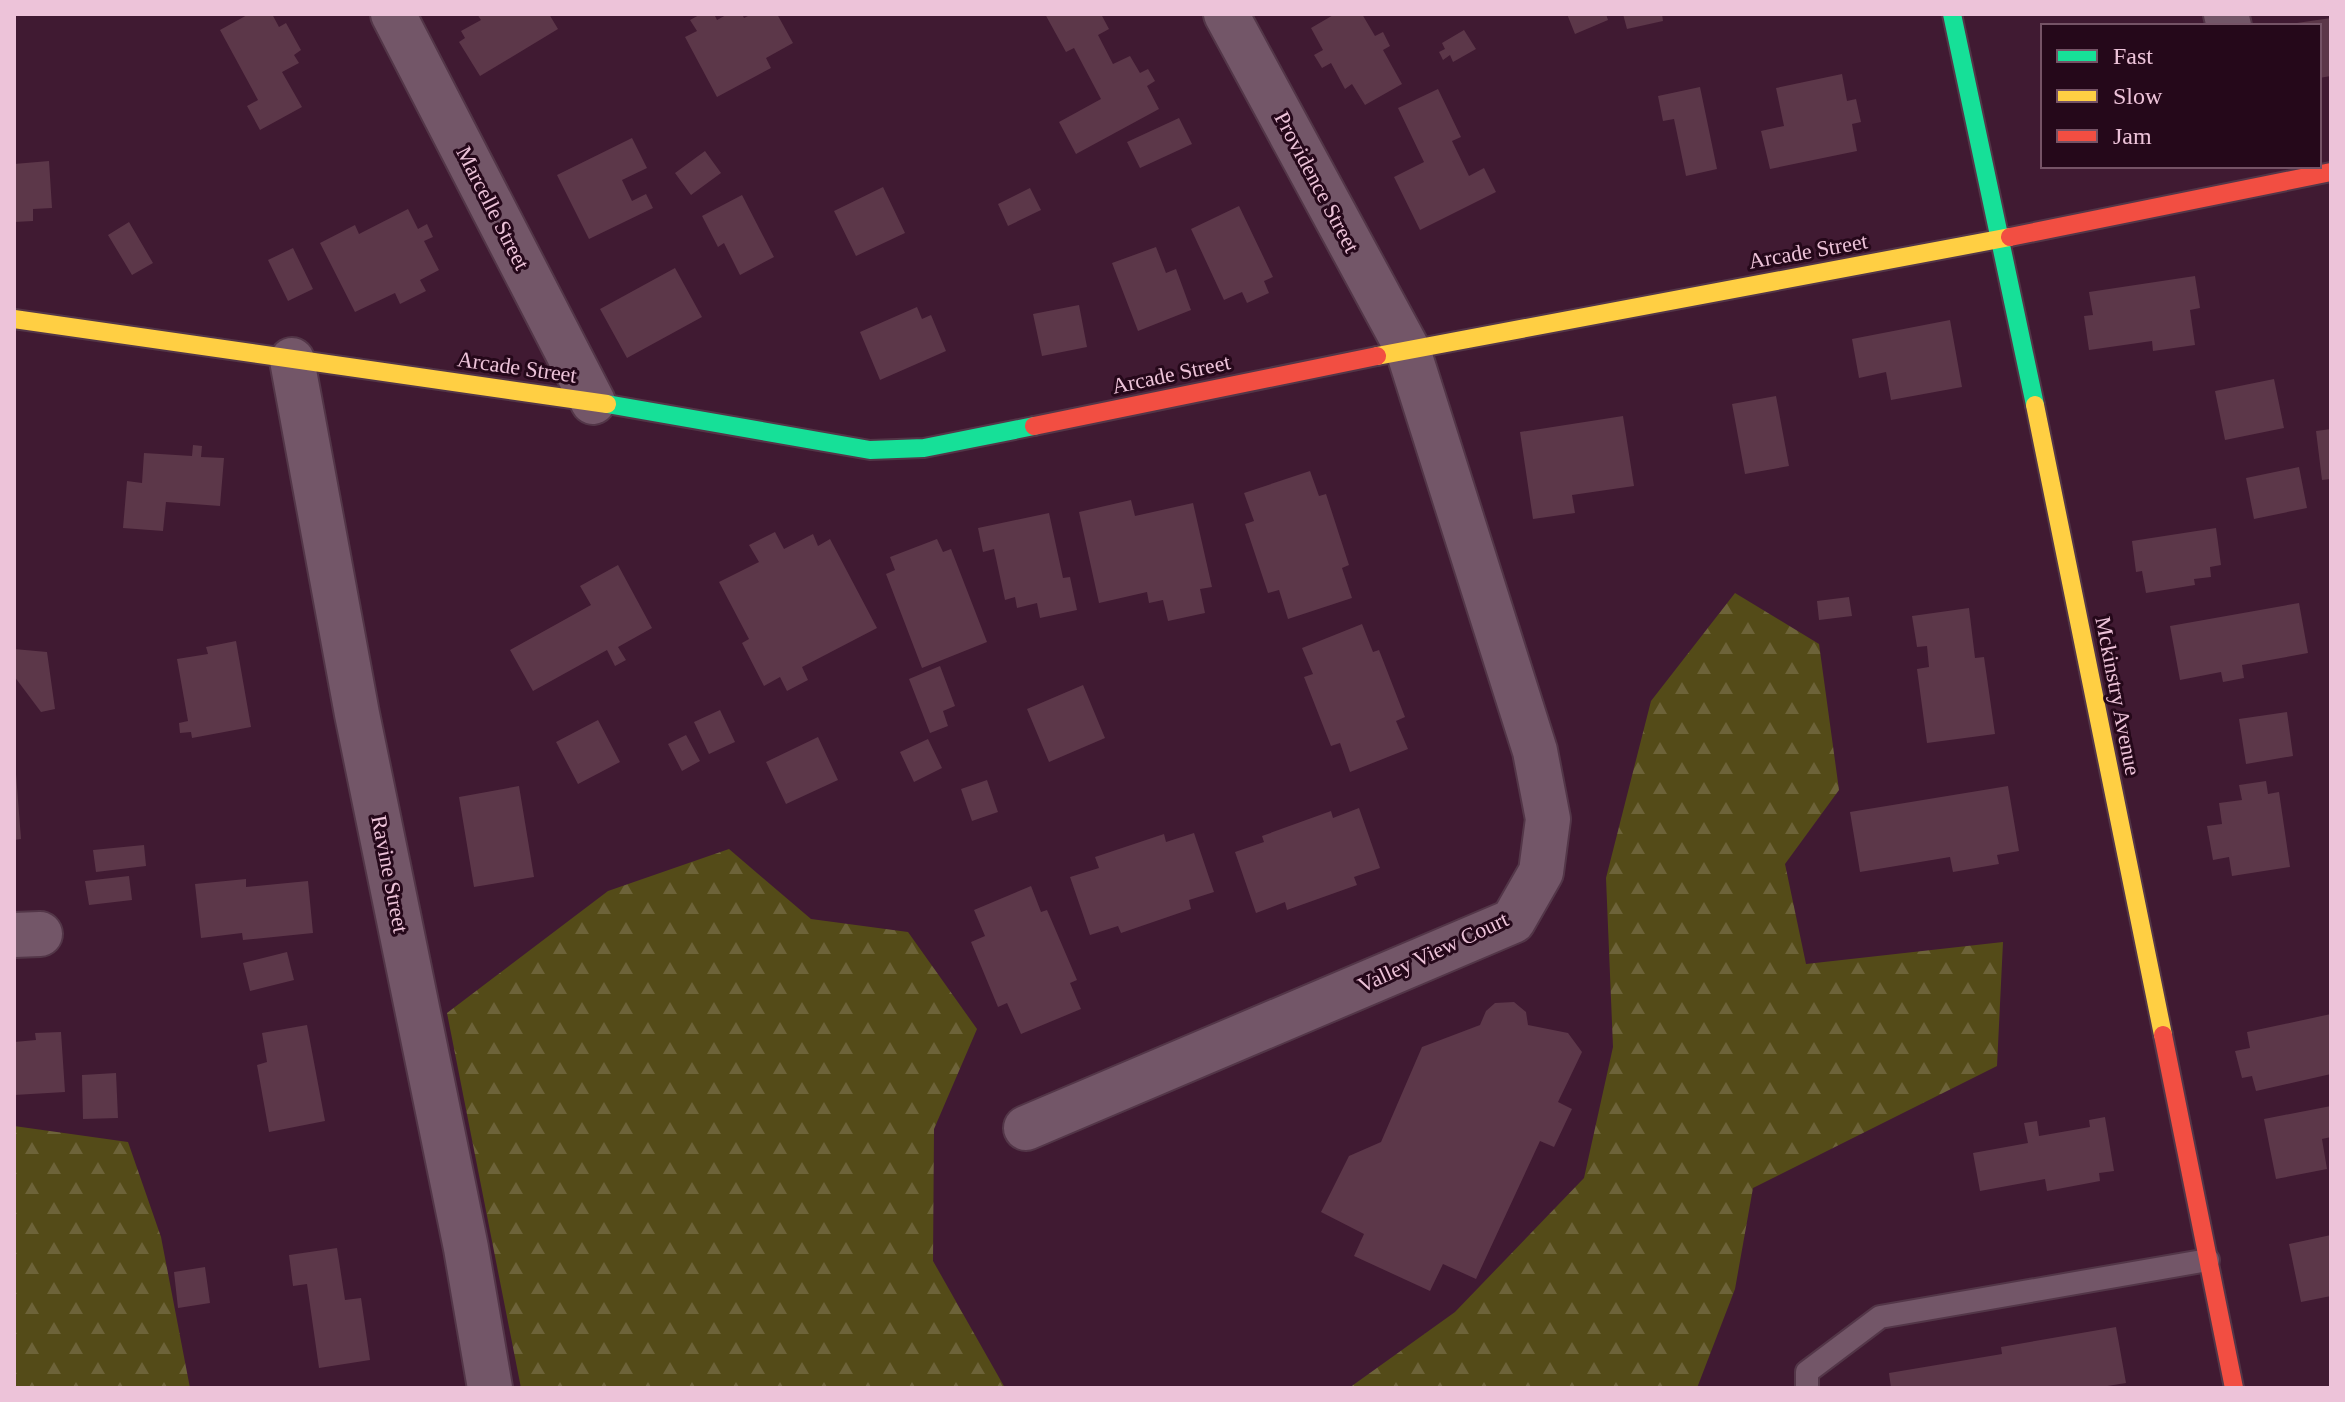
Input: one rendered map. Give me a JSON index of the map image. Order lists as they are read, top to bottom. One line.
{"streets":{"street":["Providence Street","Marcelle Street","Arcade Street","Mckinstry Avenue","Ravine Street","Valley View Court"]},"crossings":[["Providence Street","Arcade Street"],["Providence Street","Valley View Court"],["Marcelle Street","Arcade Street"],["Arcade Street","Mckinstry Avenue"],["Arcade Street","Ravine Street"],["Arcade Street","Valley View Court"]],"legend":["Fast","Slow","Jam"]}
